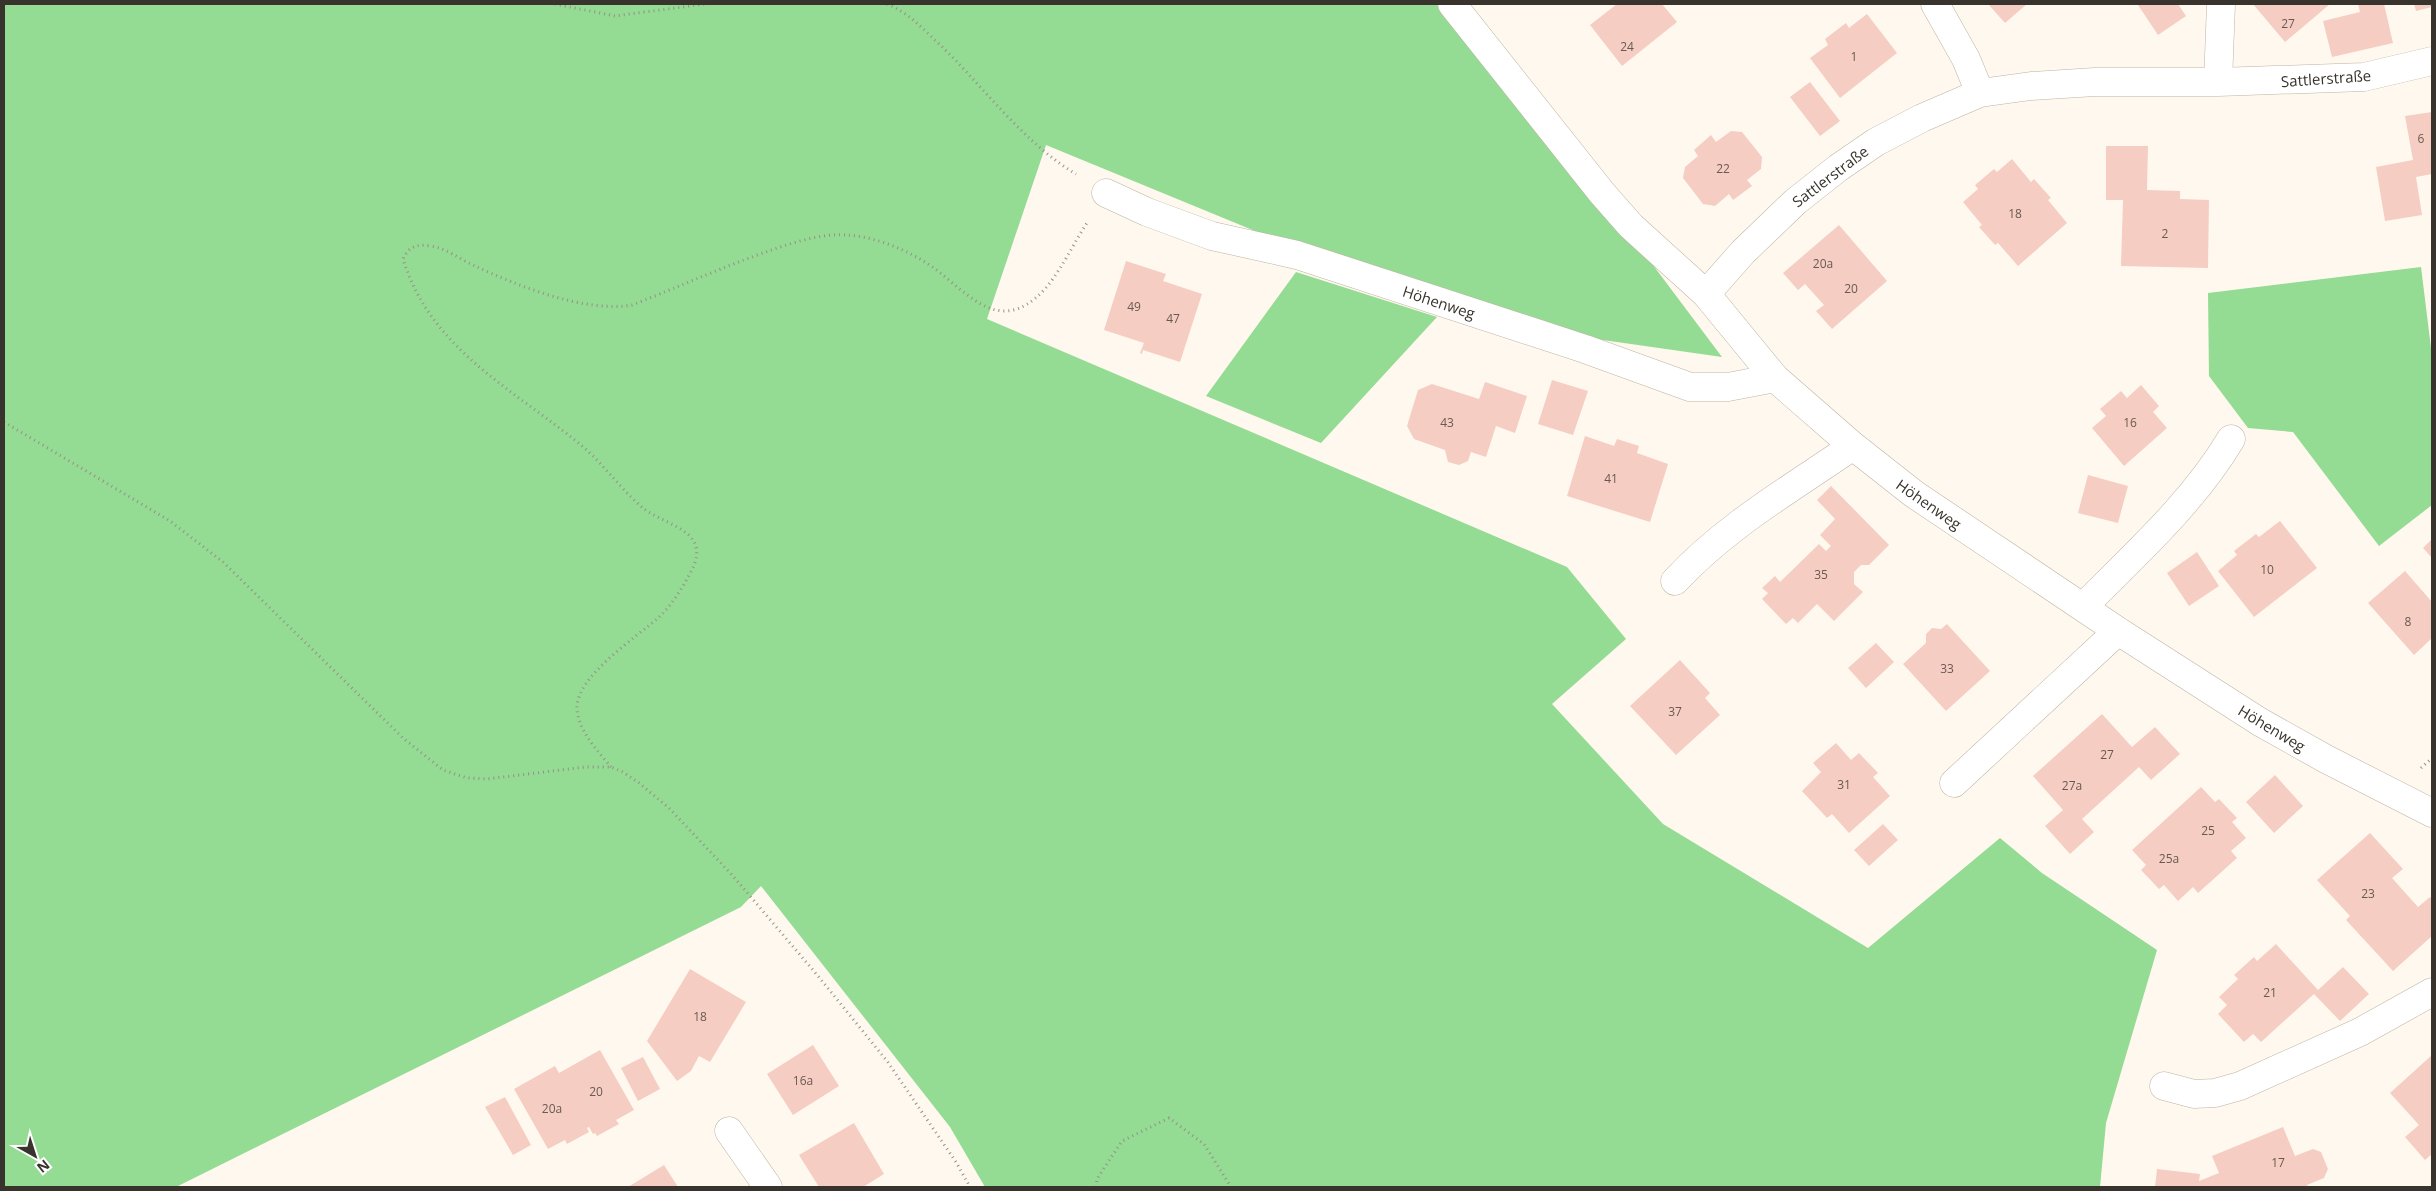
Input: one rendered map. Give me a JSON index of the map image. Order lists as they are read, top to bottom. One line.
{"streets":{"street":["Sattlerstraße","Höhenweg"]},"crossings":[["Sattlerstraße","Höhenweg"]],"house_numbers":["27","24","1","6","22","18","2","20a","20","49","47","43","16","41","10","35","8","33","37","27","31","27a","25","25a","23","21","18","16a","20","20a","17"],"north":"bottom right"}
